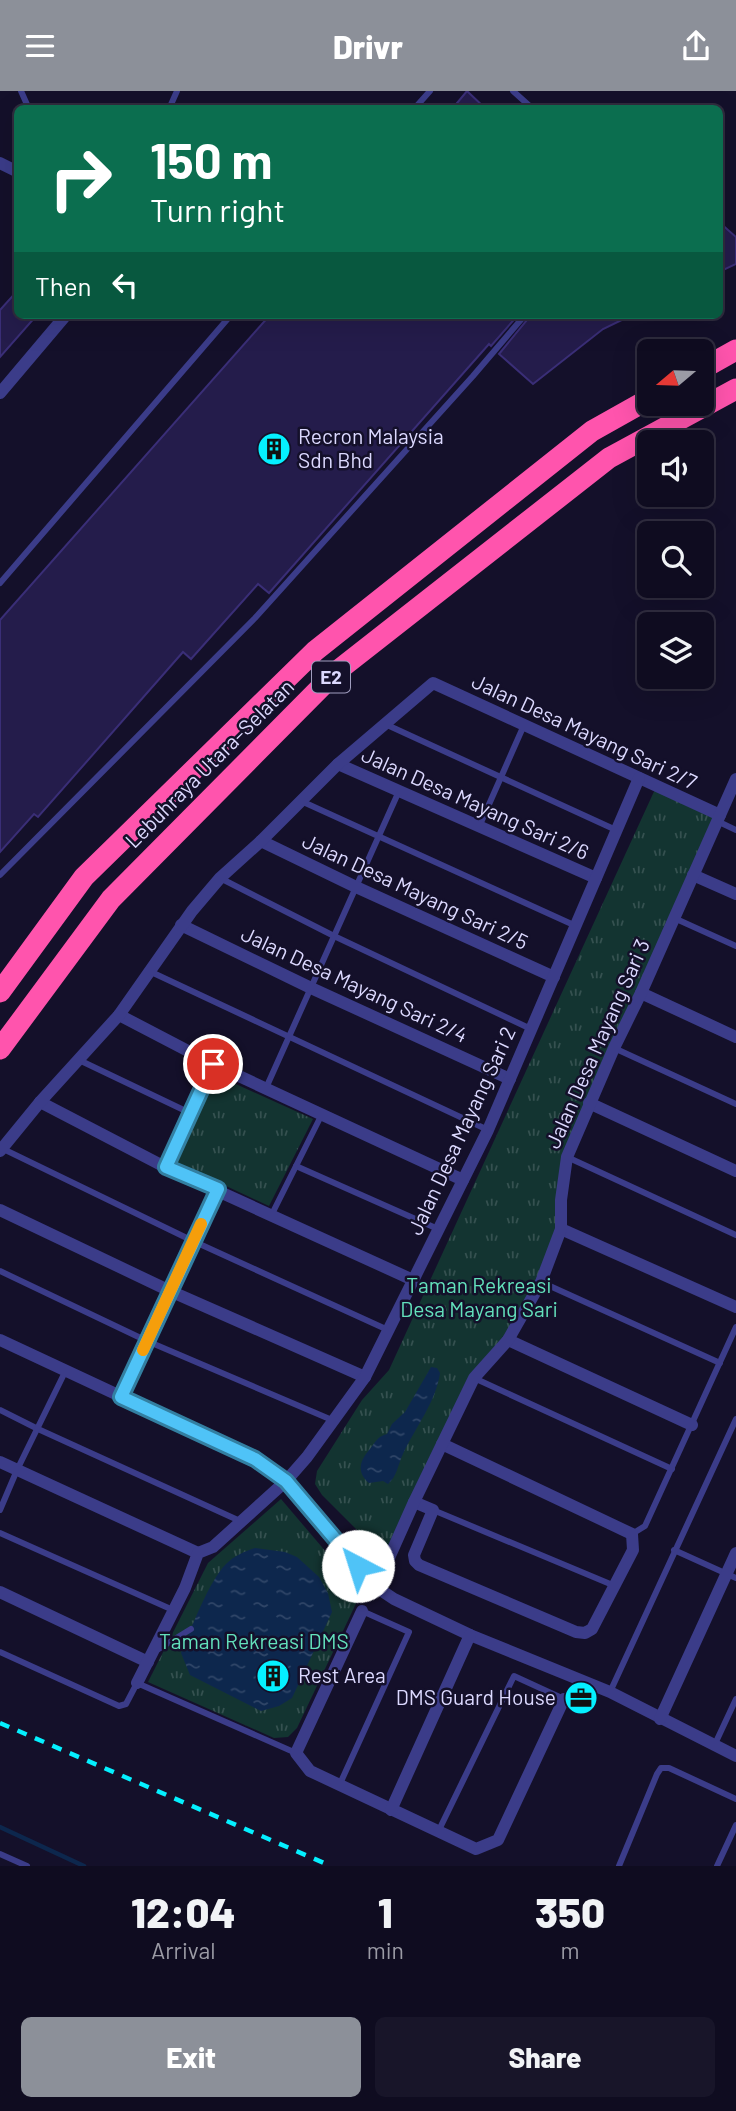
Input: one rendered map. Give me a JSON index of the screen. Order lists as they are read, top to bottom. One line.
{"streets":{"highway":["E2","Lebuhraya Utara–Selatan"],"street":["Jalan Desa Mayang Sari 2/7","Jalan Desa Mayang Sari 2/6","Jalan Desa Mayang Sari 2/5","Jalan Desa Mayang Sari 2/4","Jalan Desa Mayang Sari 3","Jalan Desa Mayang Sari 2"]},"crossings":[["Jalan Desa Mayang Sari 2/7","Jalan Desa Mayang Sari 3"],["Jalan Desa Mayang Sari 2/7","Jalan Desa Mayang Sari 2"],["Jalan Desa Mayang Sari 2/6","Jalan Desa Mayang Sari 2"],["Jalan Desa Mayang Sari 2/5","Jalan Desa Mayang Sari 2"],["Jalan Desa Mayang Sari 2/4","Jalan Desa Mayang Sari 2"]],"parks":["Taman Rekreasi Desa Mayang Sari","Taman Rekreasi DMS"],"places":{"building":["Recron Malaysia Sdn Bhd","Rest Area"],"office":["DMS Guard House"]},"north":"left","page":{"header":"Drivr","turn":["150 m","Turn right"],"then":"Then","eta":["12:04","Arrival","1","min","350","m"],"buttons":["Exit","Share"]}}
